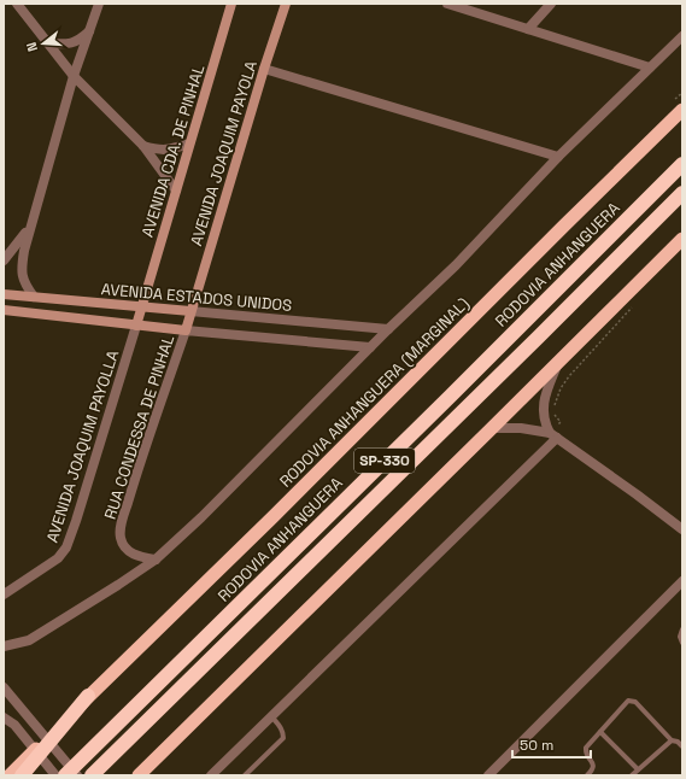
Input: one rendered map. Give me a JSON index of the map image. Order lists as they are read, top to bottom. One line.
{"streets":{"highway":["RODOVIA ANHANGUERA","RODOVIA ANHANGUERA (MARGINAL)","SP-330"],"main road":["AVENIDA CDA. DE PINHAL","AVENIDA JOAQUIM PAYOLA","AVENIDA ESTADOS UNIDOS","RUA CONDESSA DE PINHAL","AVENIDA JOAQUIM PAYOLLA"]},"crossings":[["AVENIDA CDA. DE PINHAL","AVENIDA ESTADOS UNIDOS"],["AVENIDA CDA. DE PINHAL","AVENIDA JOAQUIM PAYOLLA"],["AVENIDA JOAQUIM PAYOLA","AVENIDA ESTADOS UNIDOS"],["AVENIDA JOAQUIM PAYOLA","RUA CONDESSA DE PINHAL"],["AVENIDA ESTADOS UNIDOS","RUA CONDESSA DE PINHAL"],["AVENIDA ESTADOS UNIDOS","AVENIDA JOAQUIM PAYOLLA"]],"scale_bar":"50 m","north":"left"}
